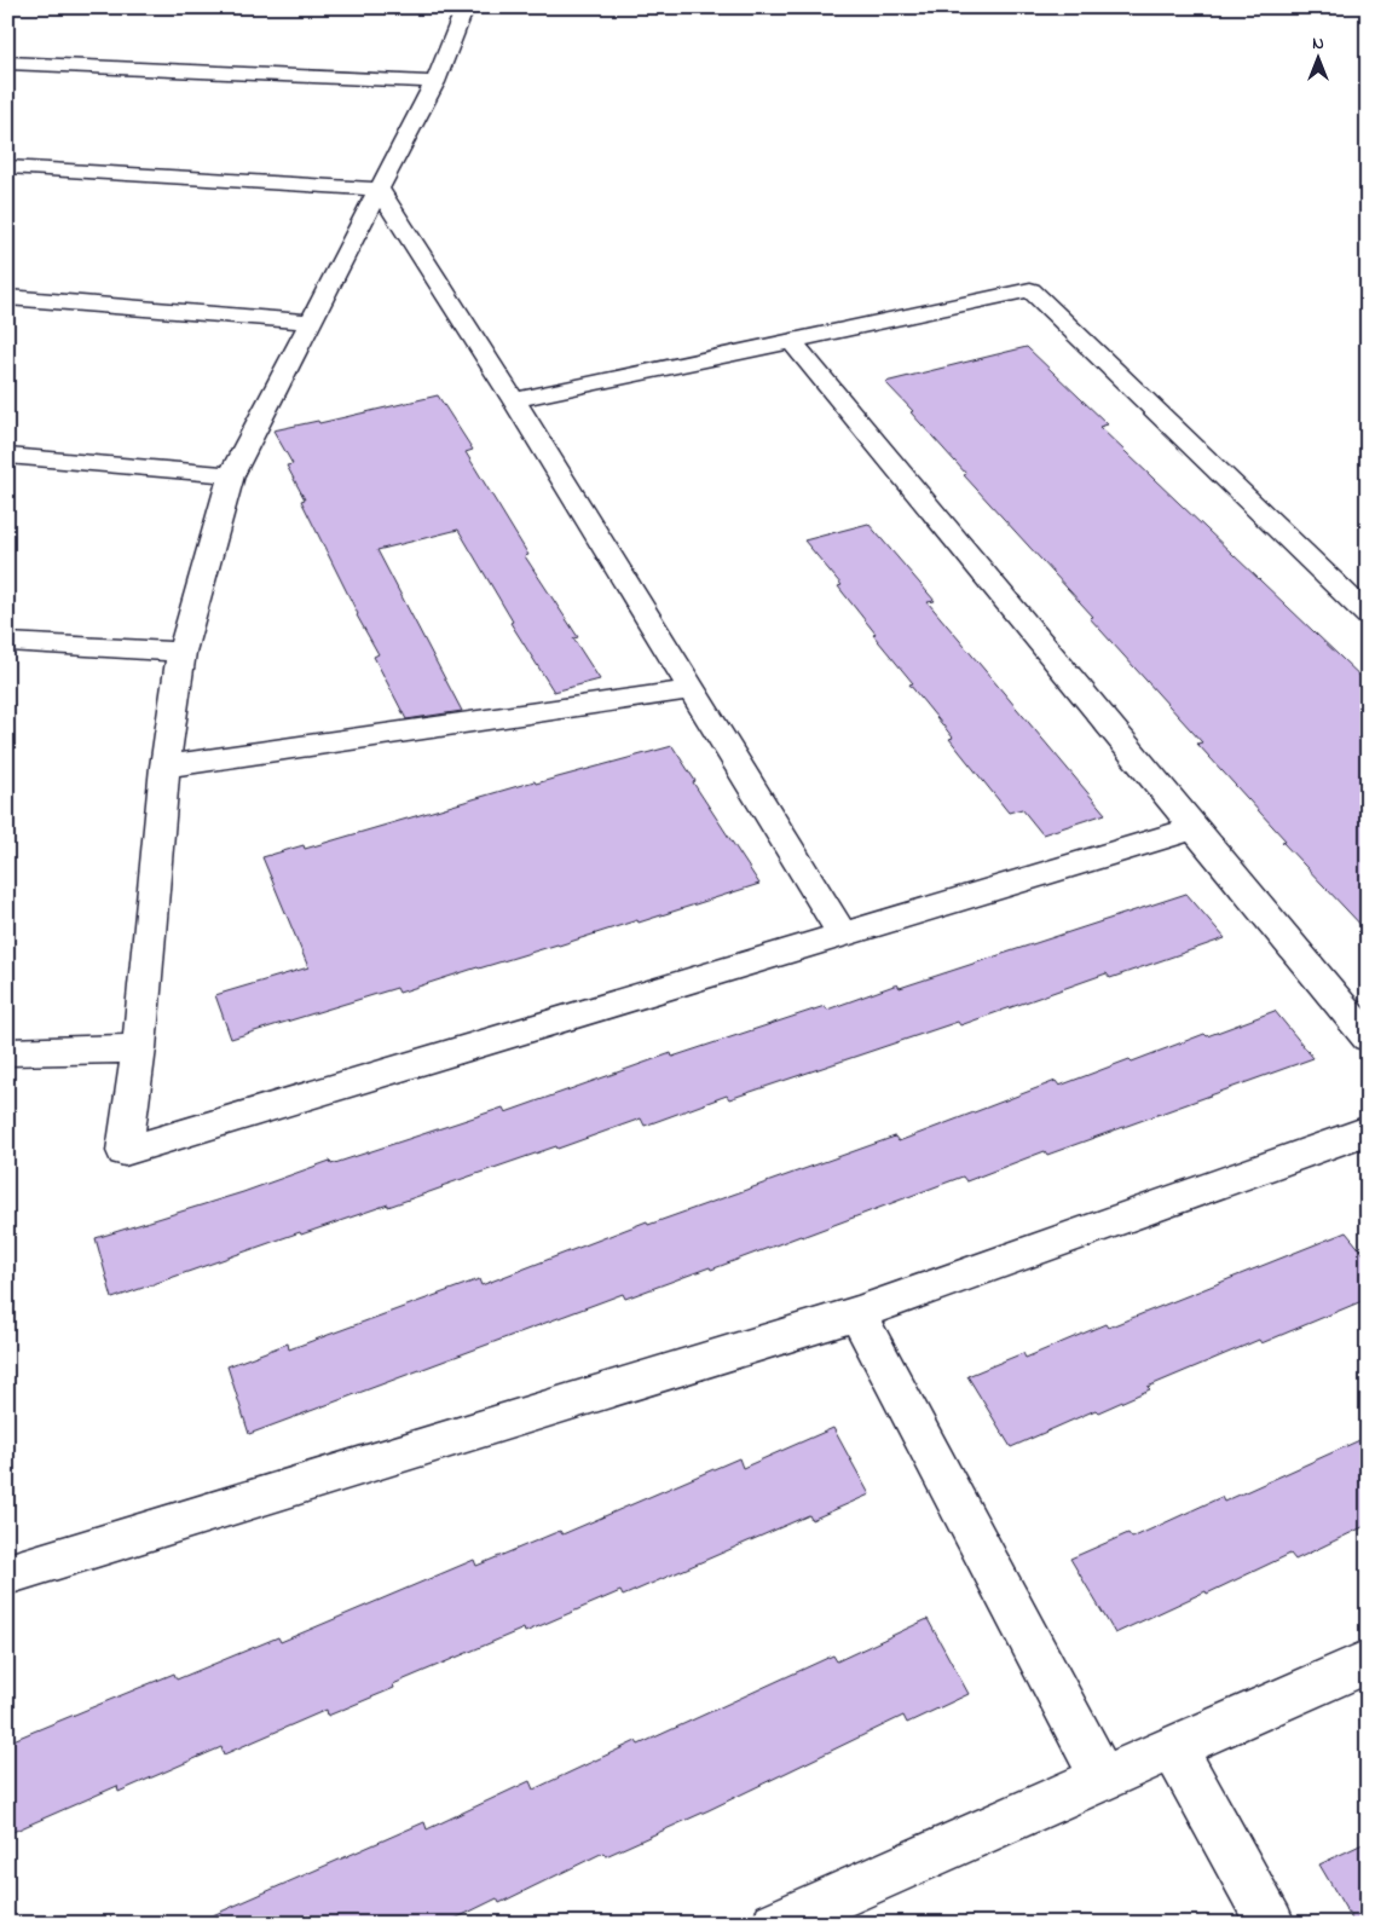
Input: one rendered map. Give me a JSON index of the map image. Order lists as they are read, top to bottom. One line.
{"north":"top"}
